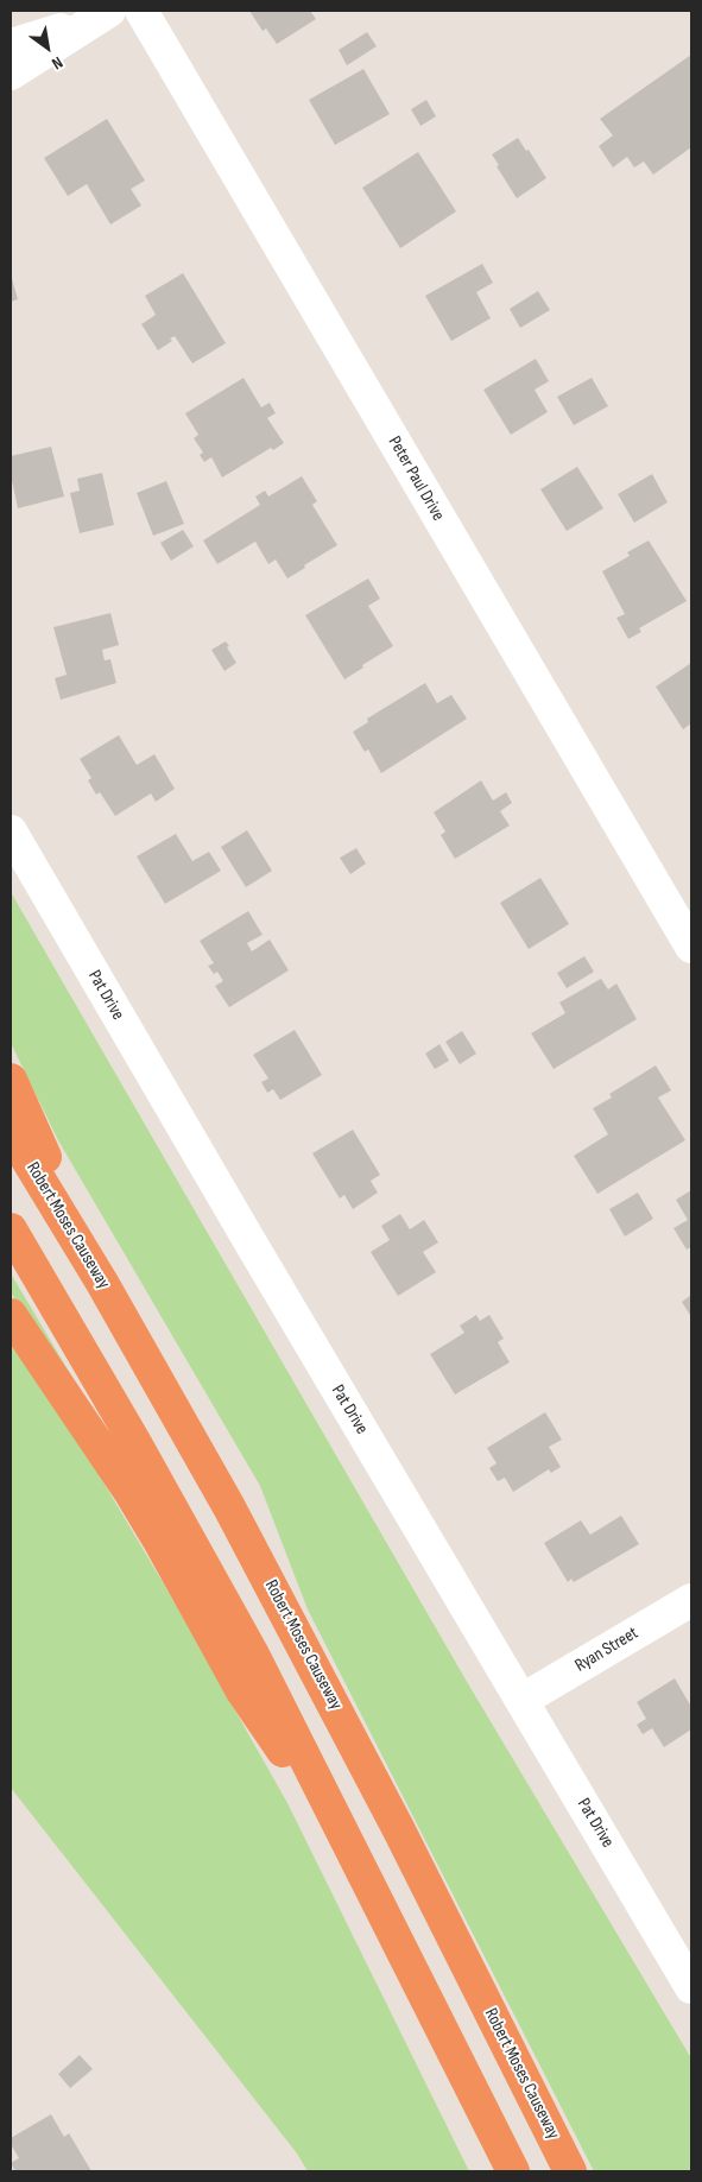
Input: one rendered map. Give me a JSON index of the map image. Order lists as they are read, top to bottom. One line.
{"streets":{"highway":["Robert Moses Causeway"],"street":["Peter Paul Drive","Pat Drive","Ryan Street"]},"crossings":[["Pat Drive","Ryan Street"]],"north":"bottom right"}
